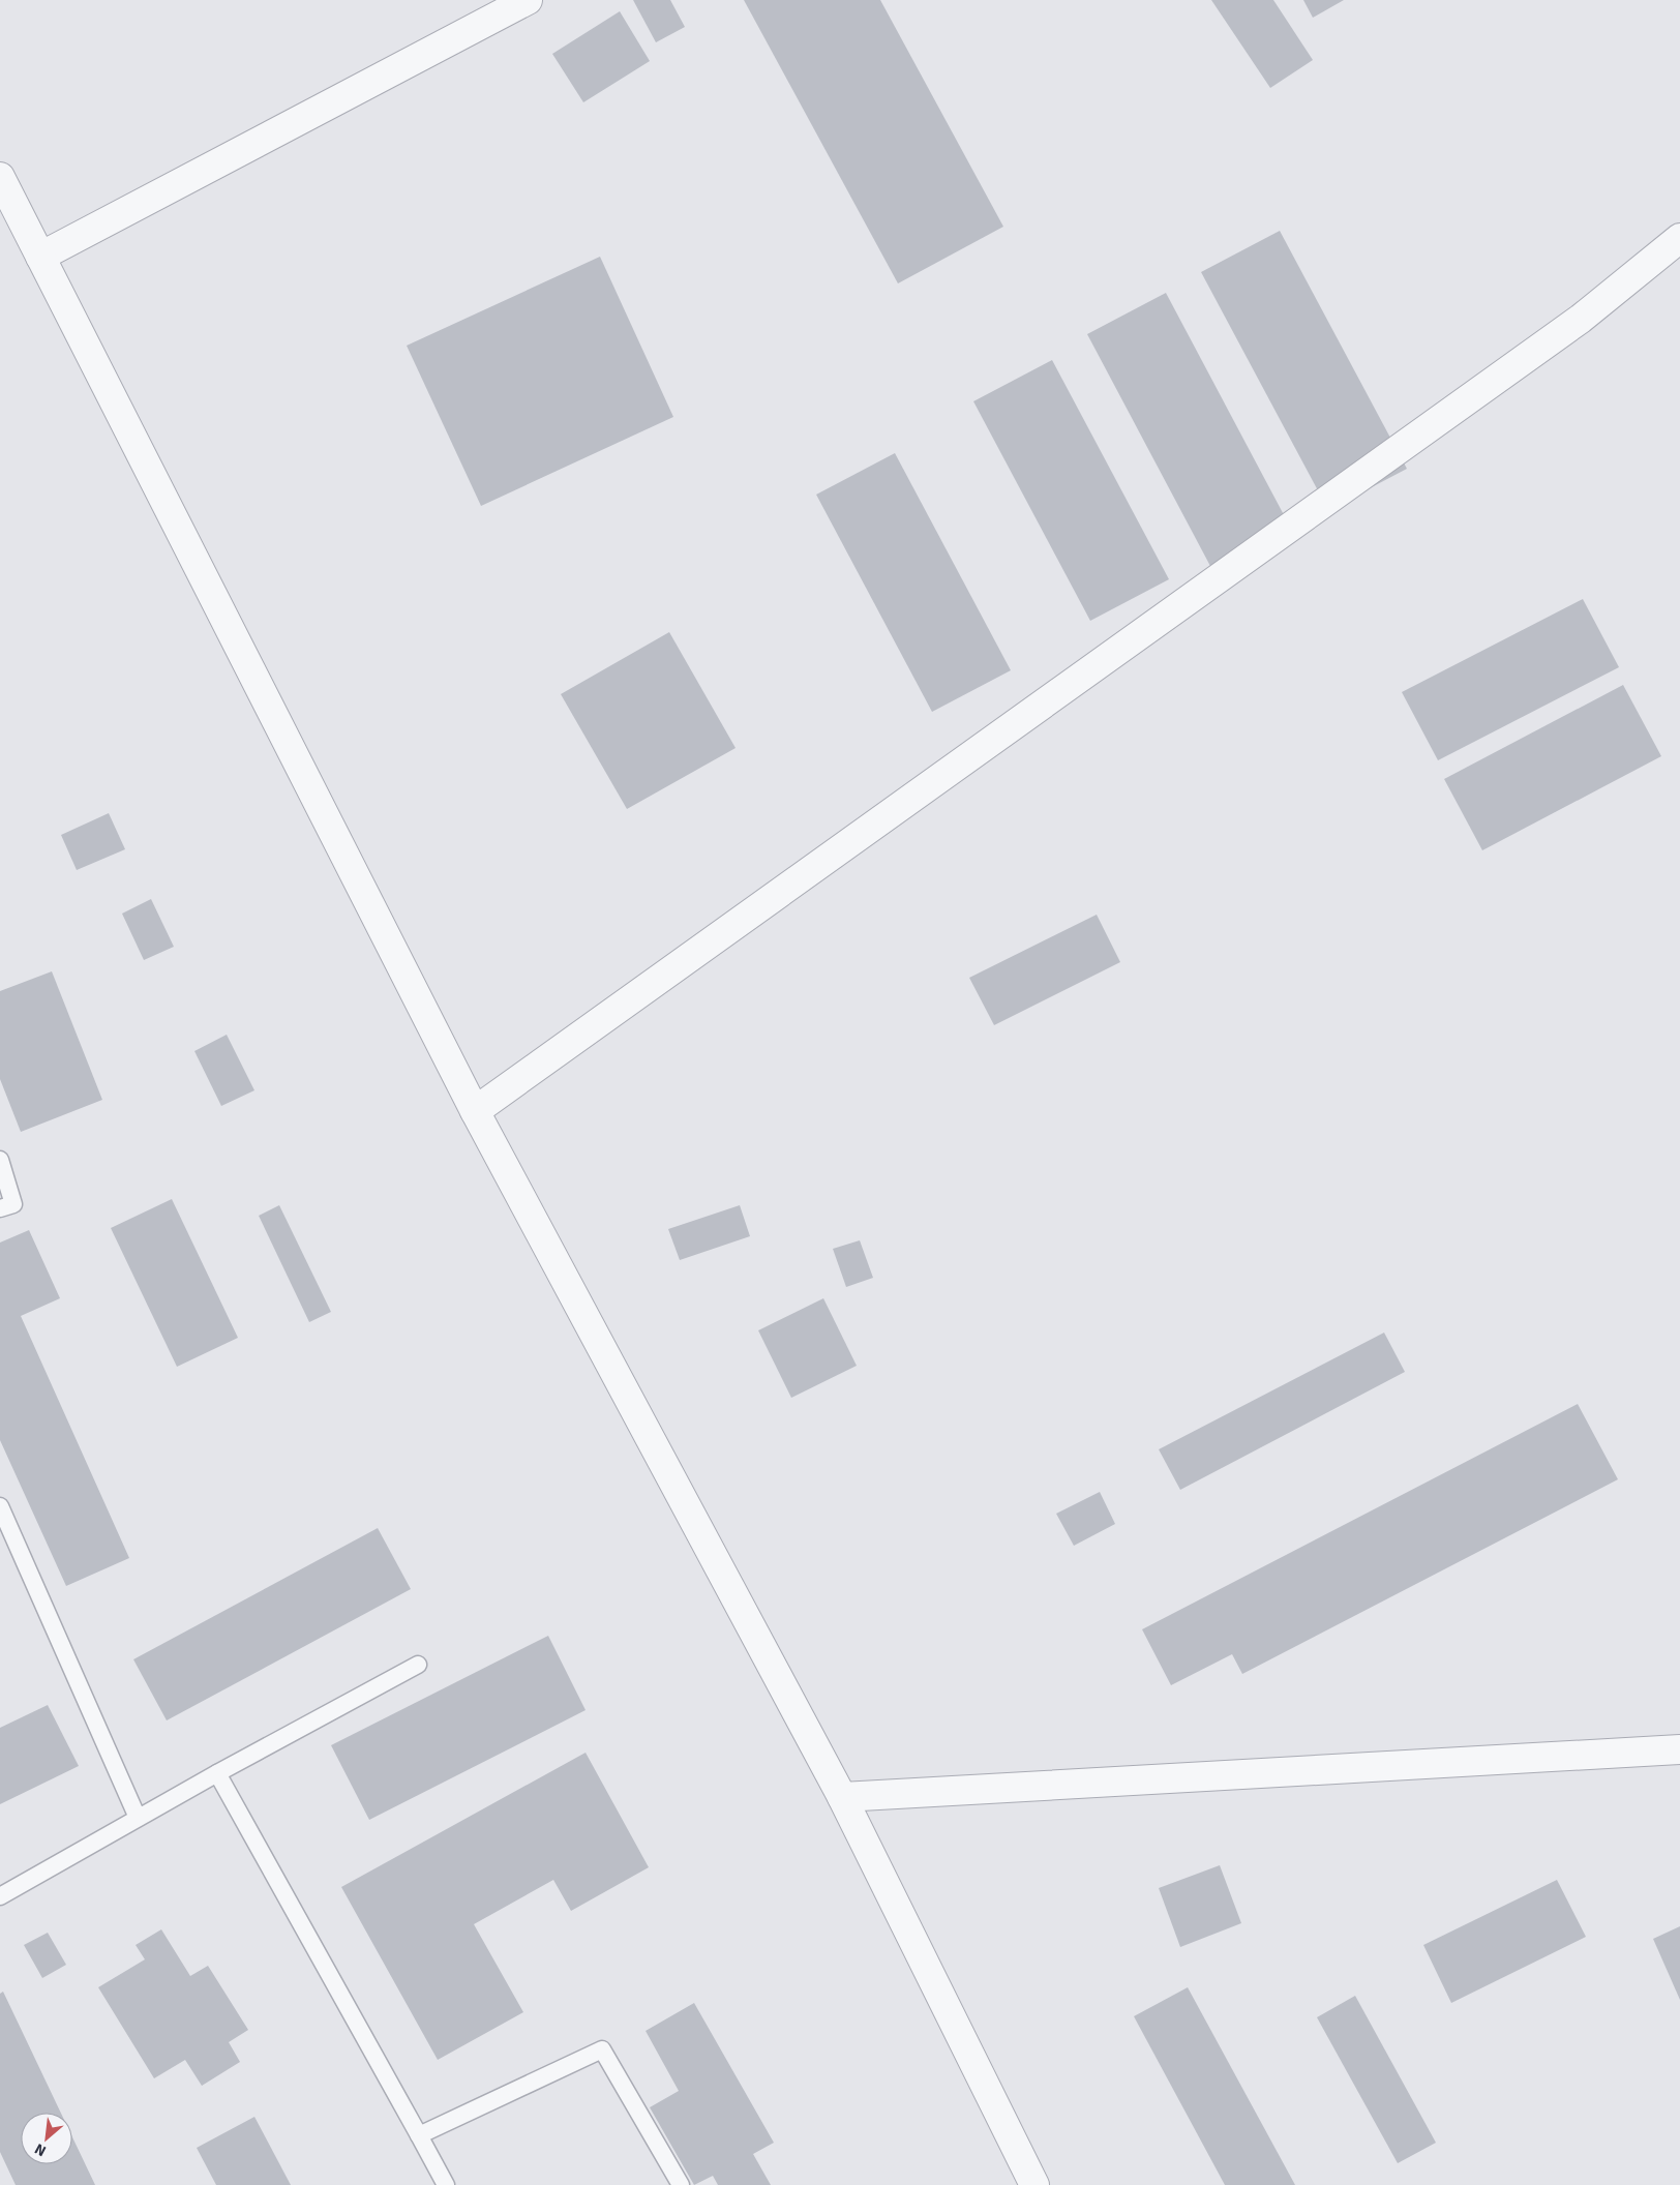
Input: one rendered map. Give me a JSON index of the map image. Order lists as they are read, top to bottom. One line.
{"north":"bottom left"}
